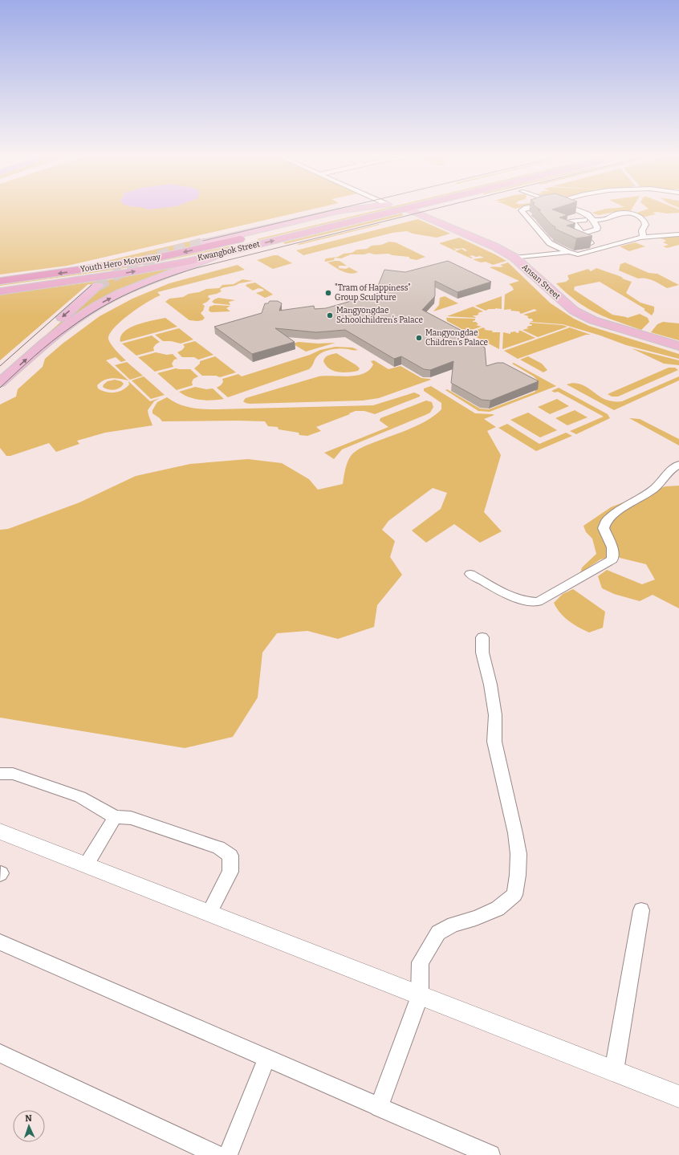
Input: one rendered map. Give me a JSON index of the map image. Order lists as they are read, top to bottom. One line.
{"streets":{"highway":["Kwangbok Street","Youth Hero Motorway"],"main road":["Ansan Street"]},"crossings":[["Kwangbok Street","Youth Hero Motorway"]],"one_way":["Youth Hero Motorway"],"places":["\"Tram of Happiness\" Group Sculpture","Mangyongdae Schoolchildren’s Palace","Mangyongdae Children's Palace"],"north":"top"}
